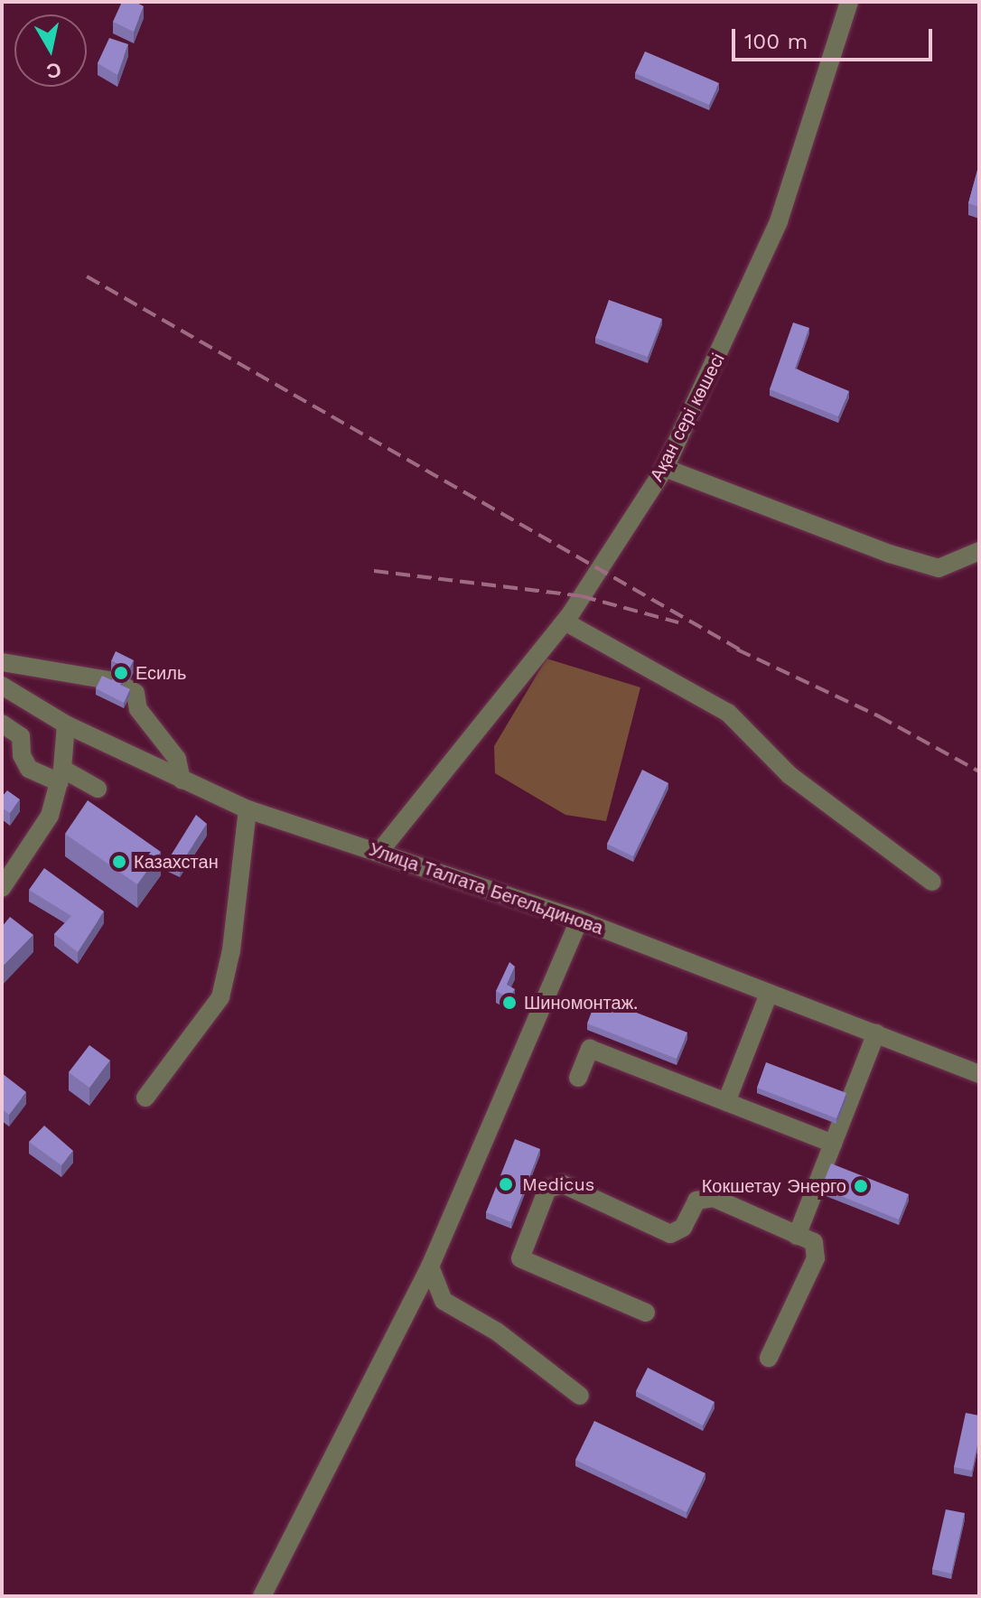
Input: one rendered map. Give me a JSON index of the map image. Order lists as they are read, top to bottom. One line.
{"streets":{"street":["Ақан сері көшесі","Улица Талгата Бегельдинова"]},"crossings":[["Ақан сері көшесі","Улица Талгата Бегельдинова"]],"places":["Есиль","Казахстан","Шиномонтаж.","Medicus","Кокшетау Энерго"],"scale_bar":"100 m","north":"bottom"}
